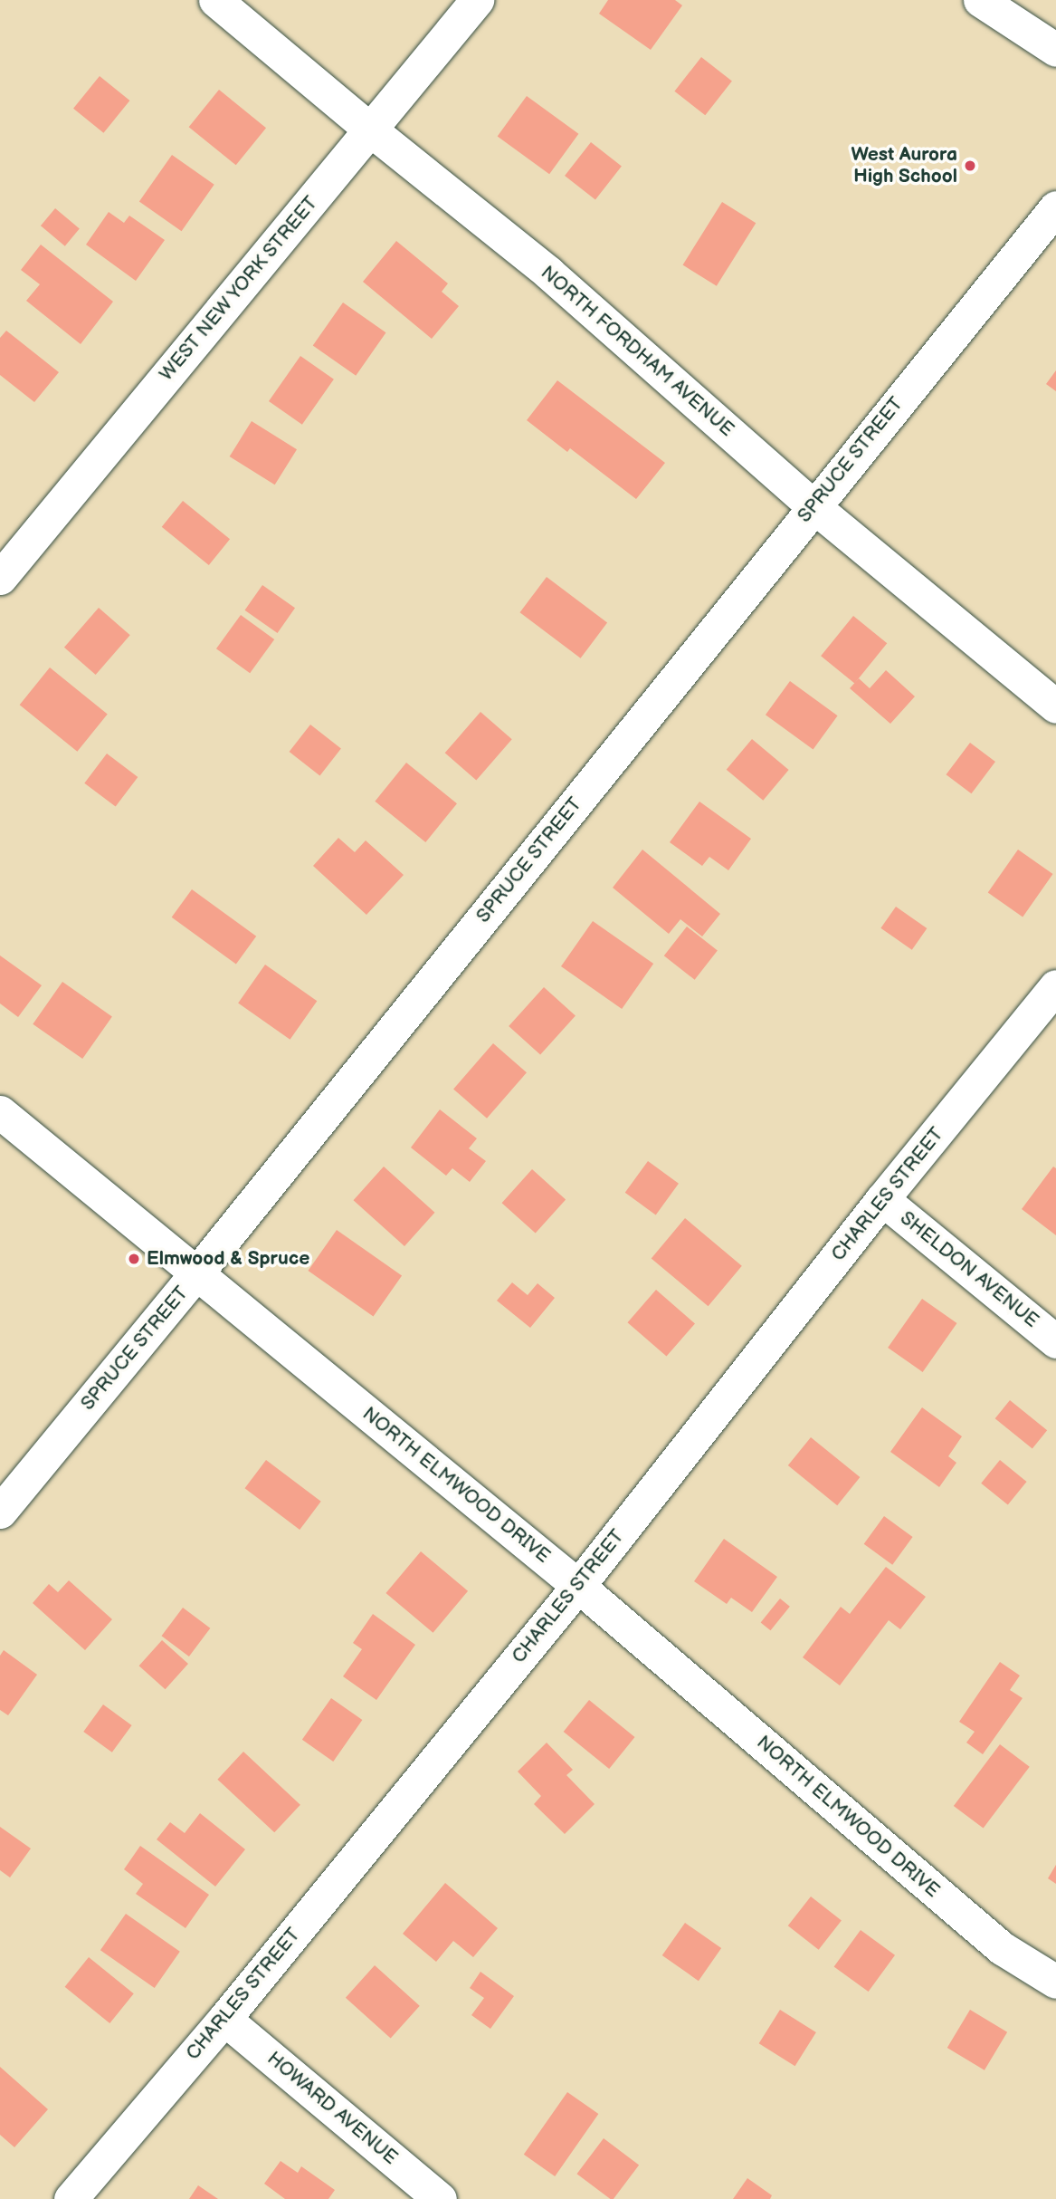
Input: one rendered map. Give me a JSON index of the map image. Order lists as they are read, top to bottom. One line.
{"streets":{"street":["WEST NEW YORK STREET","NORTH FORDHAM AVENUE","SPRUCE STREET","CHARLES STREET","SHELDON AVENUE","NORTH ELMWOOD DRIVE","HOWARD AVENUE"]},"crossings":[["WEST NEW YORK STREET","NORTH FORDHAM AVENUE"],["NORTH FORDHAM AVENUE","SPRUCE STREET"],["SPRUCE STREET","NORTH ELMWOOD DRIVE"],["CHARLES STREET","SHELDON AVENUE"],["CHARLES STREET","NORTH ELMWOOD DRIVE"],["CHARLES STREET","HOWARD AVENUE"]],"places":["West Aurora High School","Elmwood & Spruce"]}
